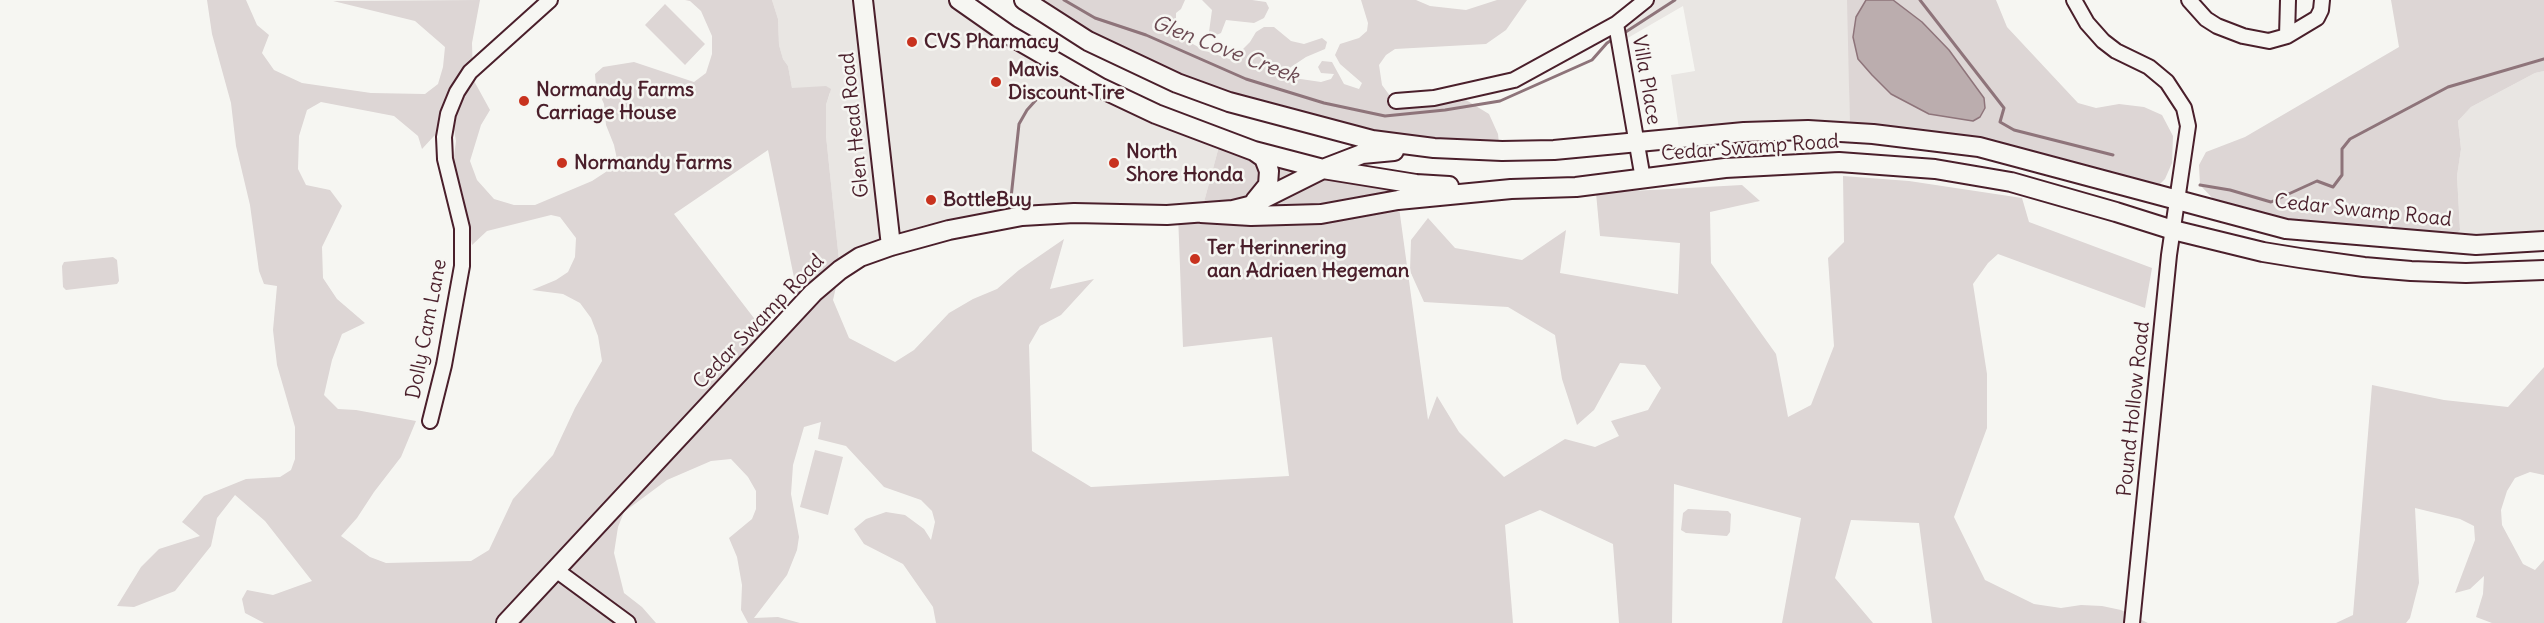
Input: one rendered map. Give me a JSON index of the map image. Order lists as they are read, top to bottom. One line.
{"streets":{"main road":["Glen Head Road","Cedar Swamp Road"],"street":["Villa Place","Dolly Cam Lane","Pound Hollow Road"]},"crossings":[["Villa Place","Cedar Swamp Road"],["Glen Head Road","Cedar Swamp Road"],["Cedar Swamp Road","Pound Hollow Road"]],"water":["Glen Cove Creek"],"places":["CVS Pharmacy","Mavis Discount Tire","Normandy Farms Carriage House","Normandy Farms","North Shore Honda","BottleBuy","Ter Herinnering aan Adriaen Hegeman"]}
